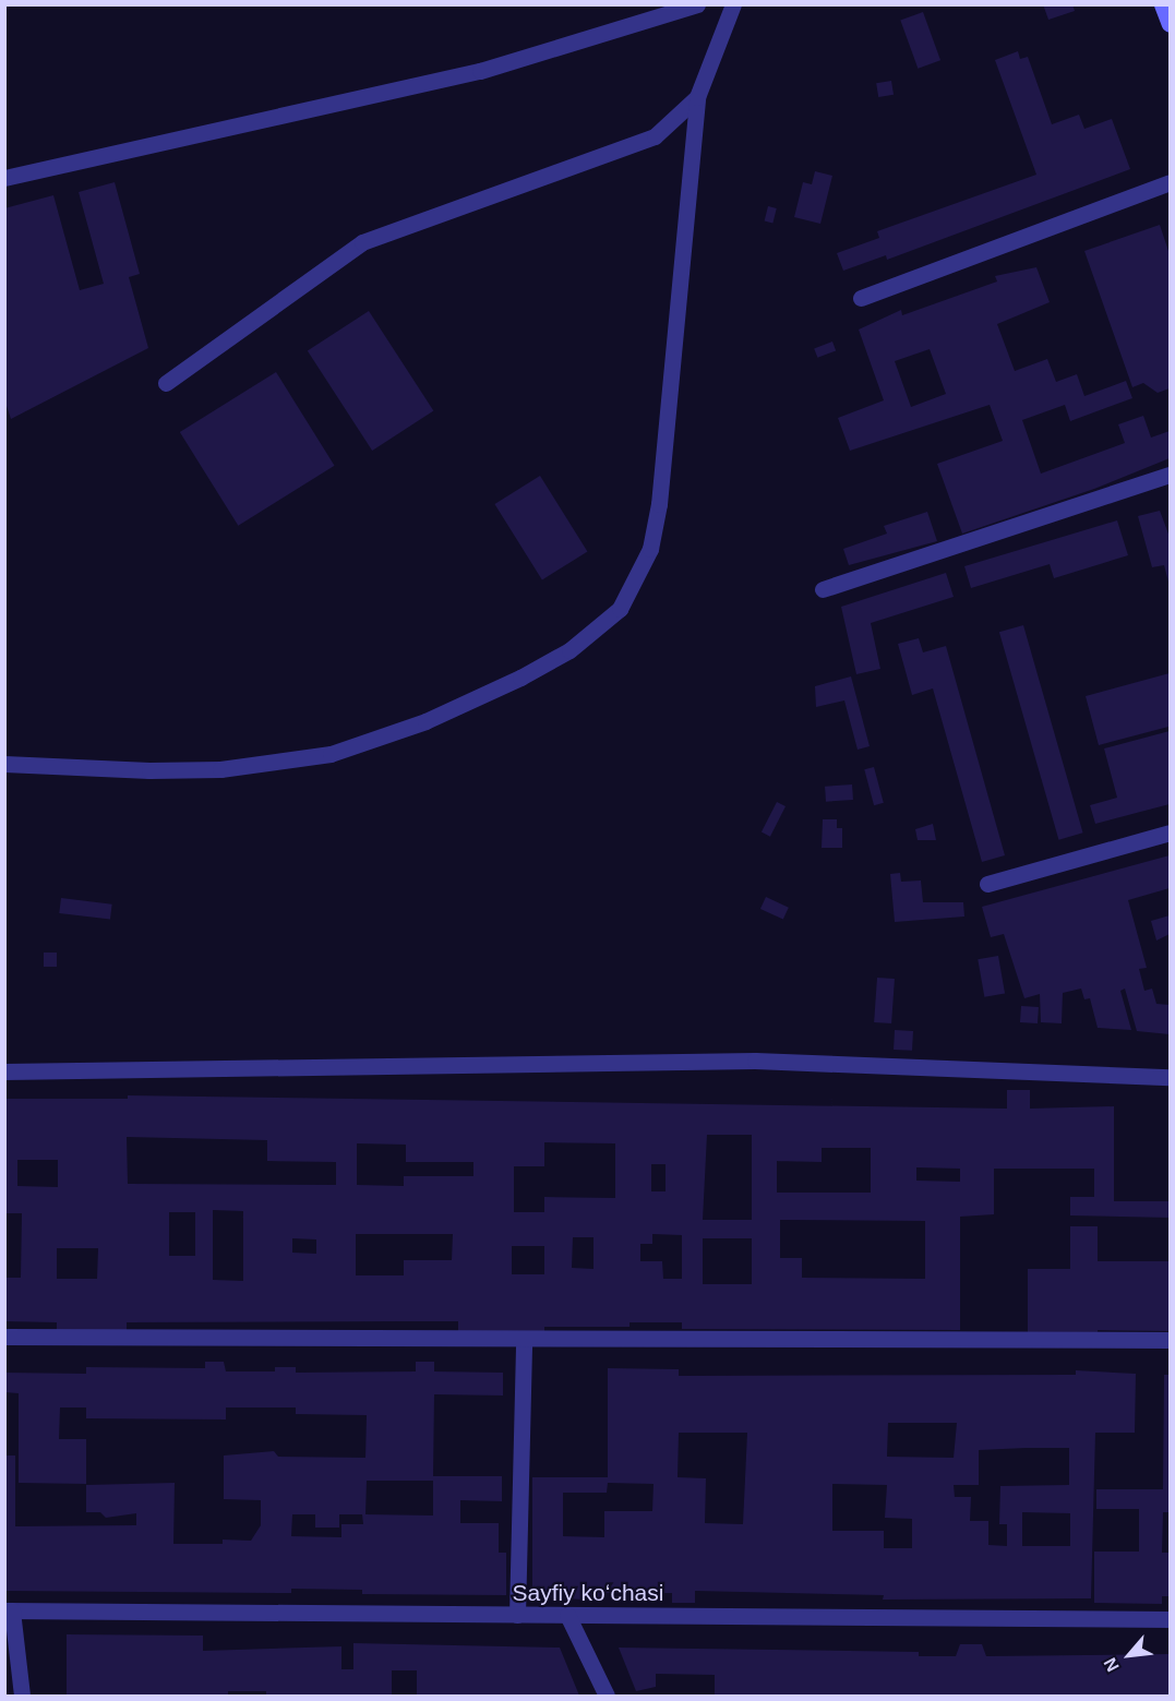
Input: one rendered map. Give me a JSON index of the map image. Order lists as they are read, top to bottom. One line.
{"streets":{"street":["Sayfiy koʻchasi"]},"north":"bottom left"}
